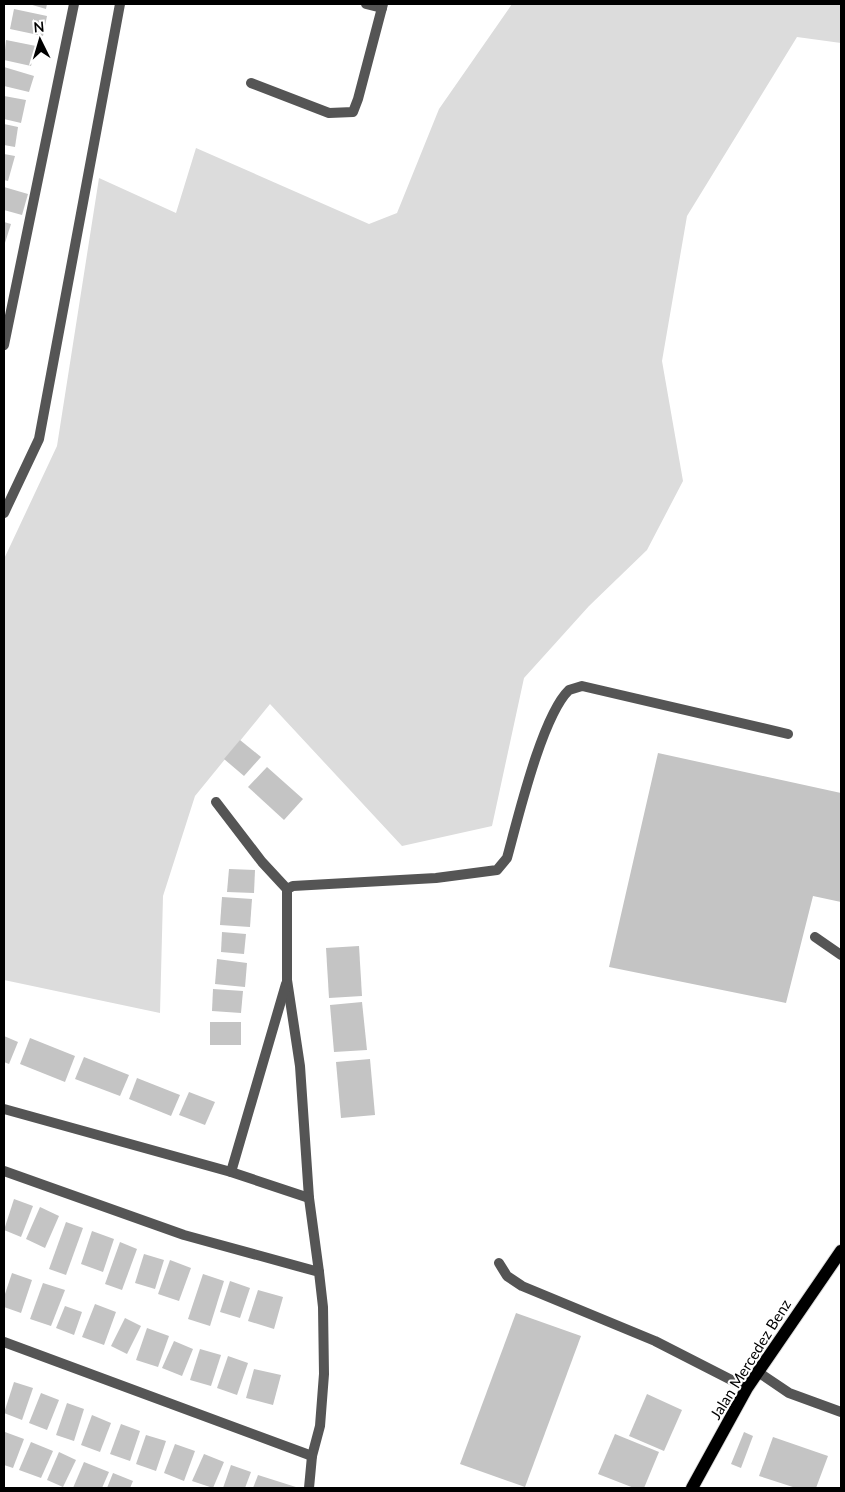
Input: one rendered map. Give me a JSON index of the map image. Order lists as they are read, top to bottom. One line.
{"streets":{"main road":["Jalan Mercedez Benz"]},"north":"top"}
